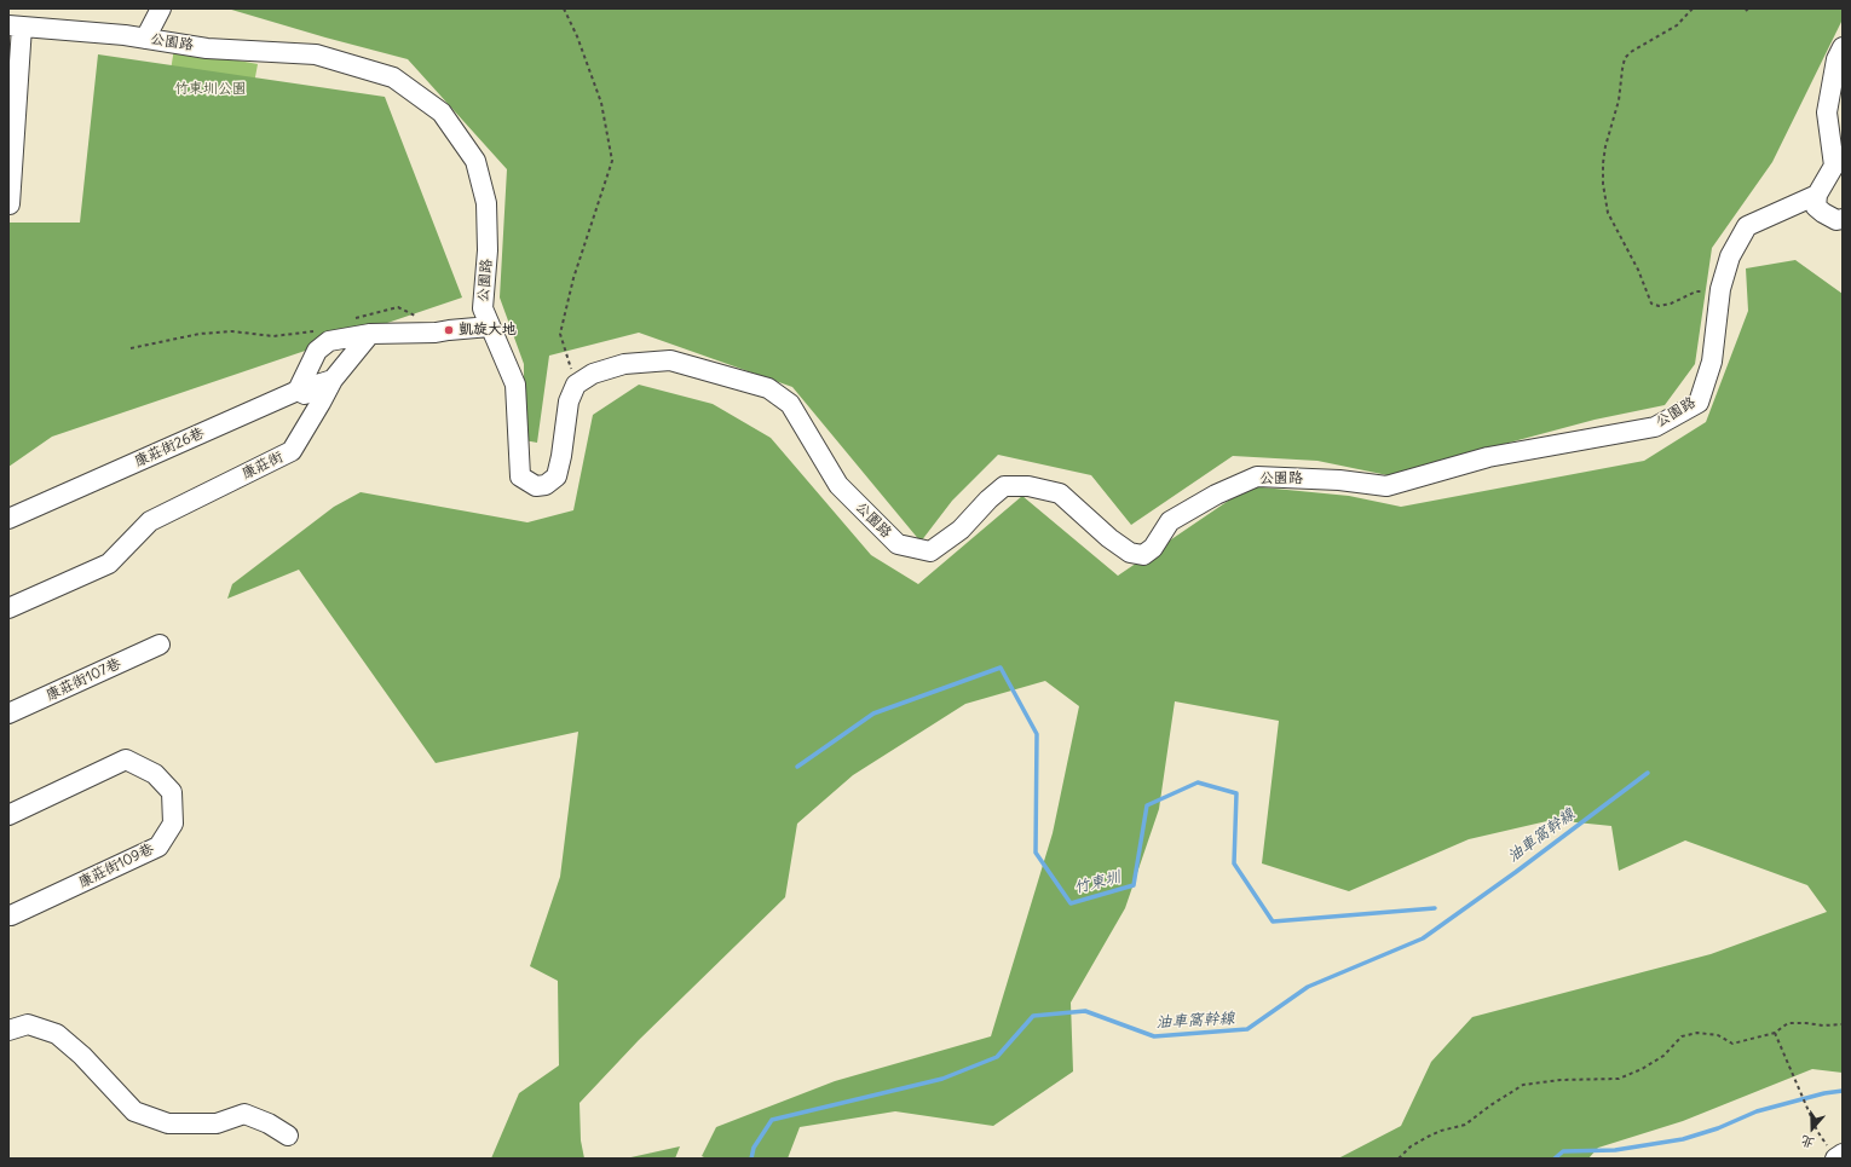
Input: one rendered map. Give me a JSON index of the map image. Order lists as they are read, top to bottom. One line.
{"streets":{"street":["公園路","康莊街26巷","康莊街","康莊街107巷","康莊街109巷"]},"crossings":[["康莊街26巷","康莊街"]],"water":["油車窩幹線","竹東圳"],"parks":["竹東圳公園"],"places":["凱旋大地"],"north":"bottom"}
